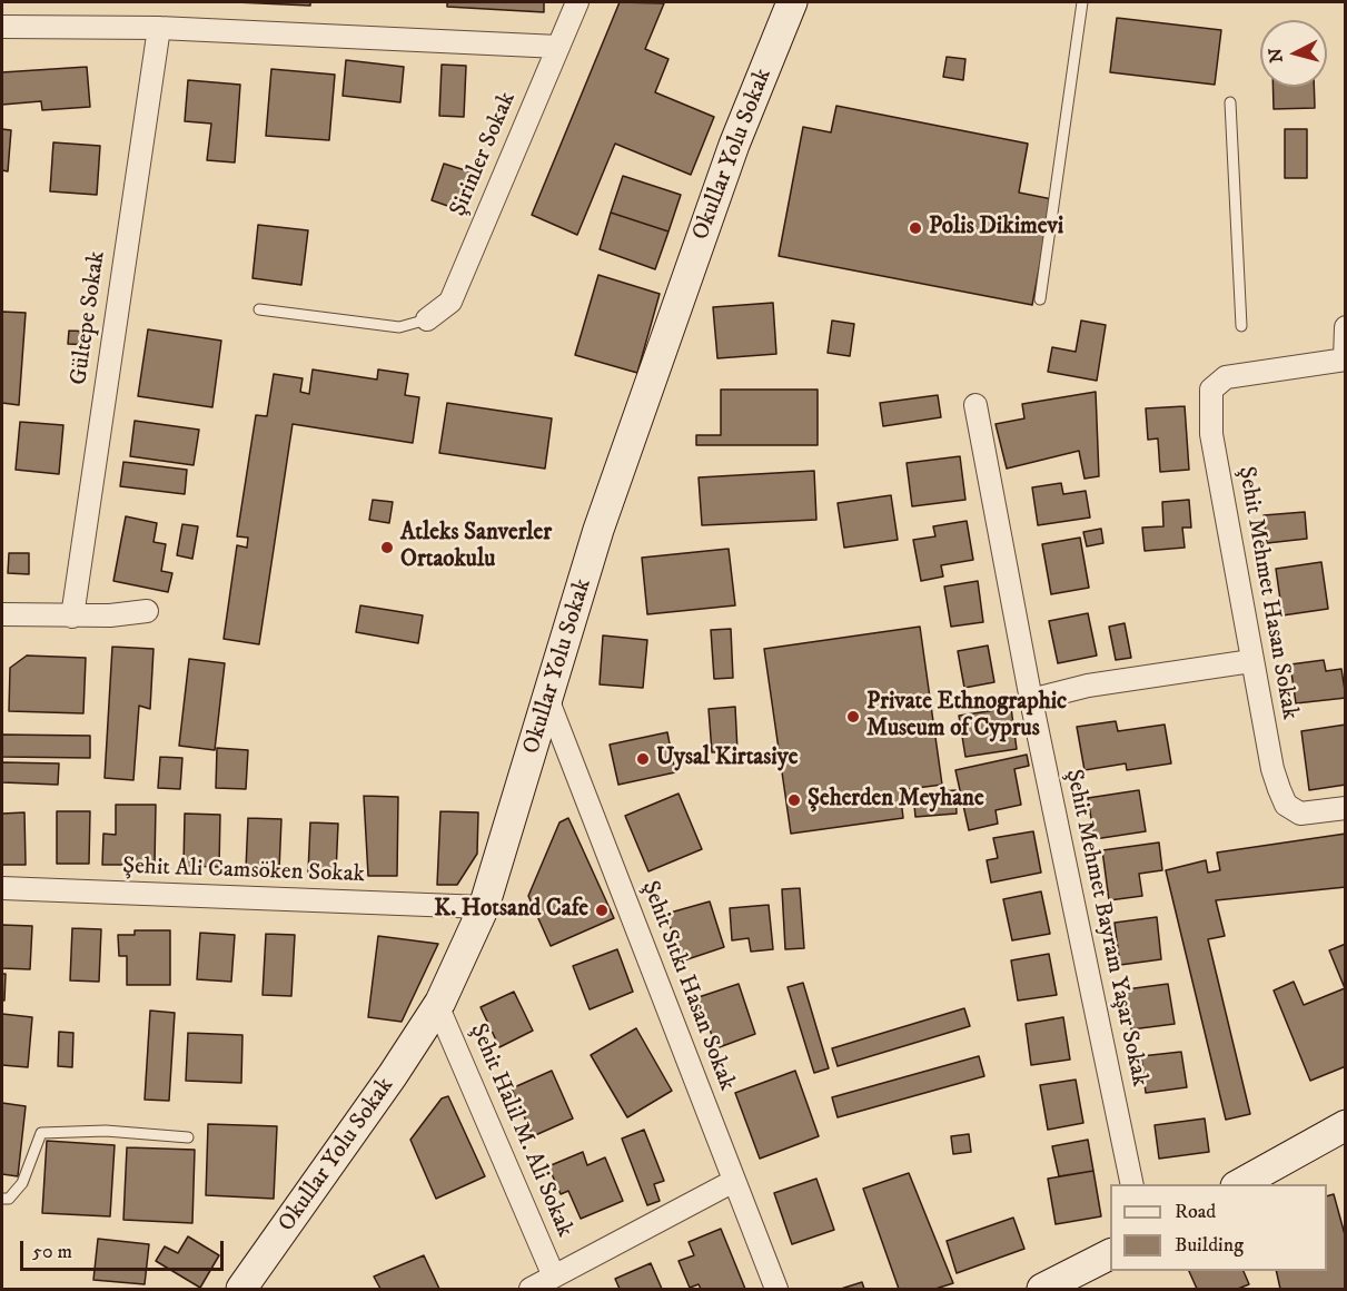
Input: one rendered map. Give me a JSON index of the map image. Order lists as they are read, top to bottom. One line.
{"streets":{"street":["Şirinler Sokak","Okullar Yolu Sokak","Gültepe Sokak","Şehit Mehmet Hasan Sokak","Şehit Ali Camsöken Sokak","Şehit Mehmet Bayram Yaşar Sokak","Şehit Sıtkı Hasan Sokak","Şehit Halil M. Ali Sokak"]},"crossings":[["Okullar Yolu Sokak","Şehit Ali Camsöken Sokak"],["Okullar Yolu Sokak","Şehit Sıtkı Hasan Sokak"],["Okullar Yolu Sokak","Şehit Halil M. Ali Sokak"]],"places":["Polis Dikimevi","Atleks Sanverler Ortaokulu","Private Ethnographic Museum of Cyprus","Uysal Kirtasiye","Şeherden Meyhane","K. Hotsand Cafe"],"legend":["Road","Building"],"scale_bar":"50 m","north":"left"}
